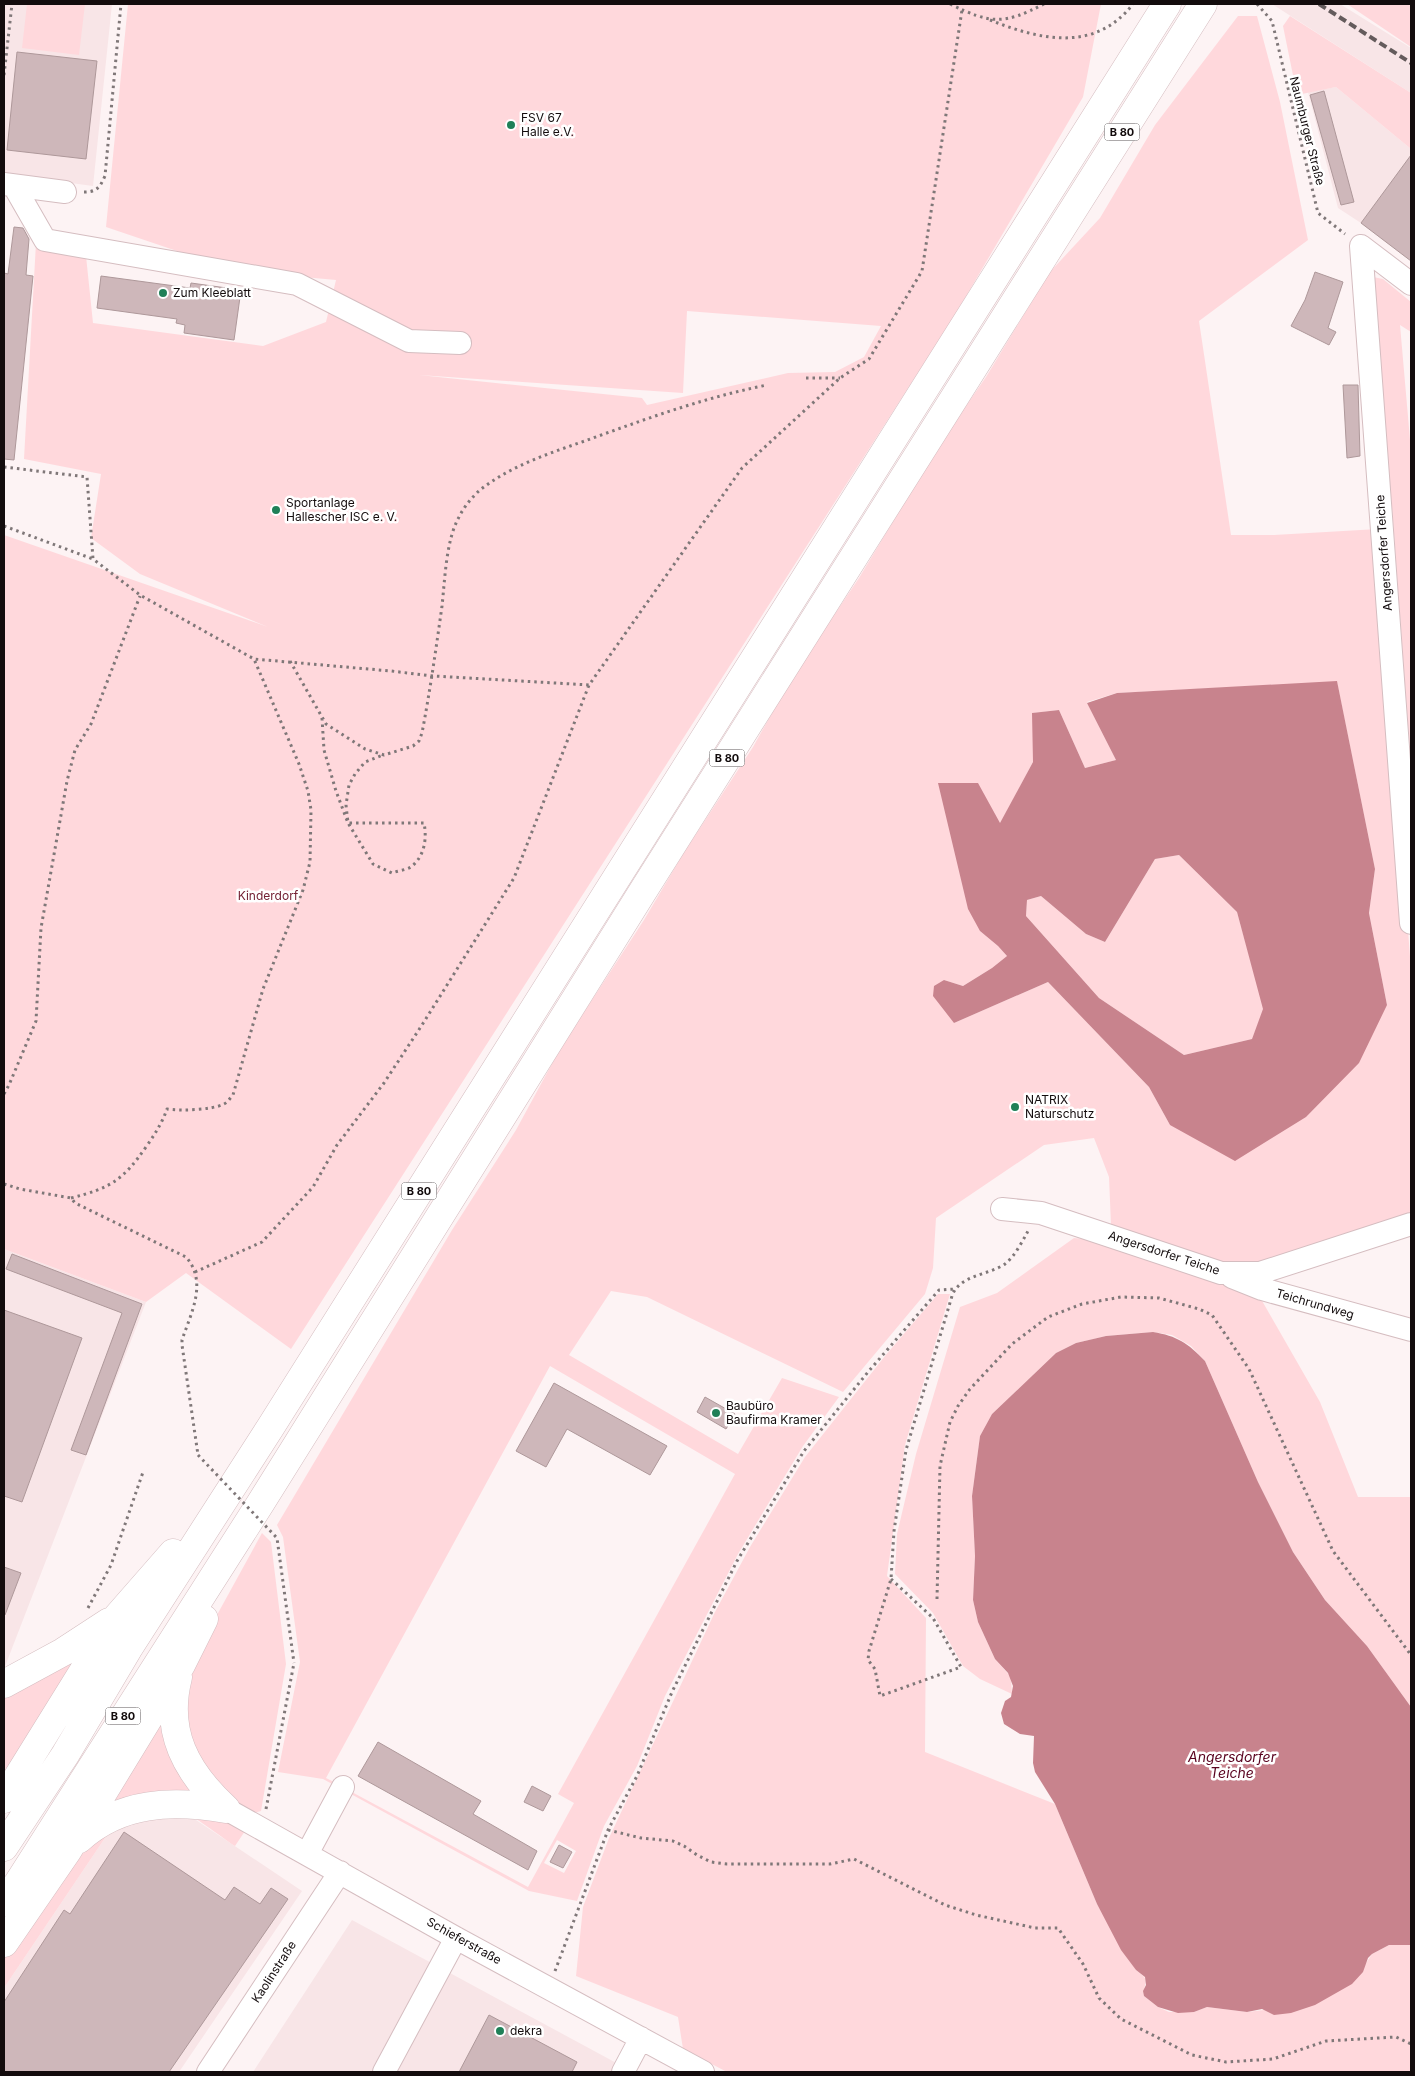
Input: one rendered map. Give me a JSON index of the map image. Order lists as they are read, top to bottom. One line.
{"streets":{"highway":["B 80"],"street":["Angersdorfer Teiche","Teichrundweg","Schieferstraße","Kaolinstraße"],"path":["Naumburger Straße"]},"crossings":[["Naumburger Straße","Angersdorfer Teiche"],["Angersdorfer Teiche","Teichrundweg"],["Schieferstraße","Kaolinstraße"]],"water":["Angersdorfer Teiche"],"parks":["Kinderdorf"],"places":["FSV 67 Halle e.V.","Zum Kleeblatt","Sportanlage Hallescher ISC e. V.","NATRIX Naturschutz","Baubüro Baufirma Kramer","dekra"]}
